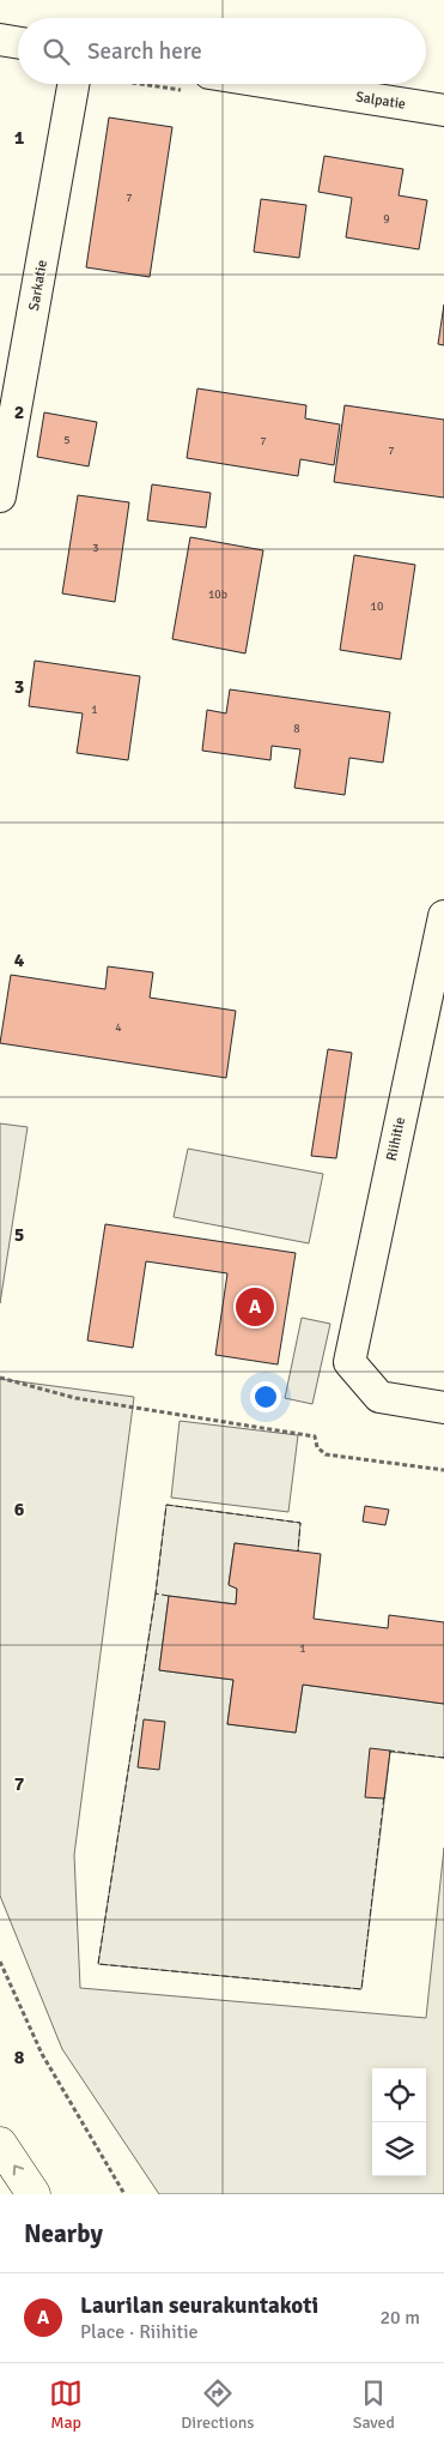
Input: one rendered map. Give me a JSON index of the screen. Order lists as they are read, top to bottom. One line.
{"streets":{"street":["Salpatie","Sarkatie","Riihitie"]},"house_numbers":["7","9","5","7","7","3","10b","10","1","8","4","1"],"page":{"search":"Search here","pins":"A","heading":"Nearby","list":[{"mark":"A","name":"Laurilan seurakuntakoti","note":"Place · Riihitie","value":"20 m"}],"nav":["Map","Directions","Saved"]},"grid":{"rows":["1","2","3","4","5","6","7","8"]}}
